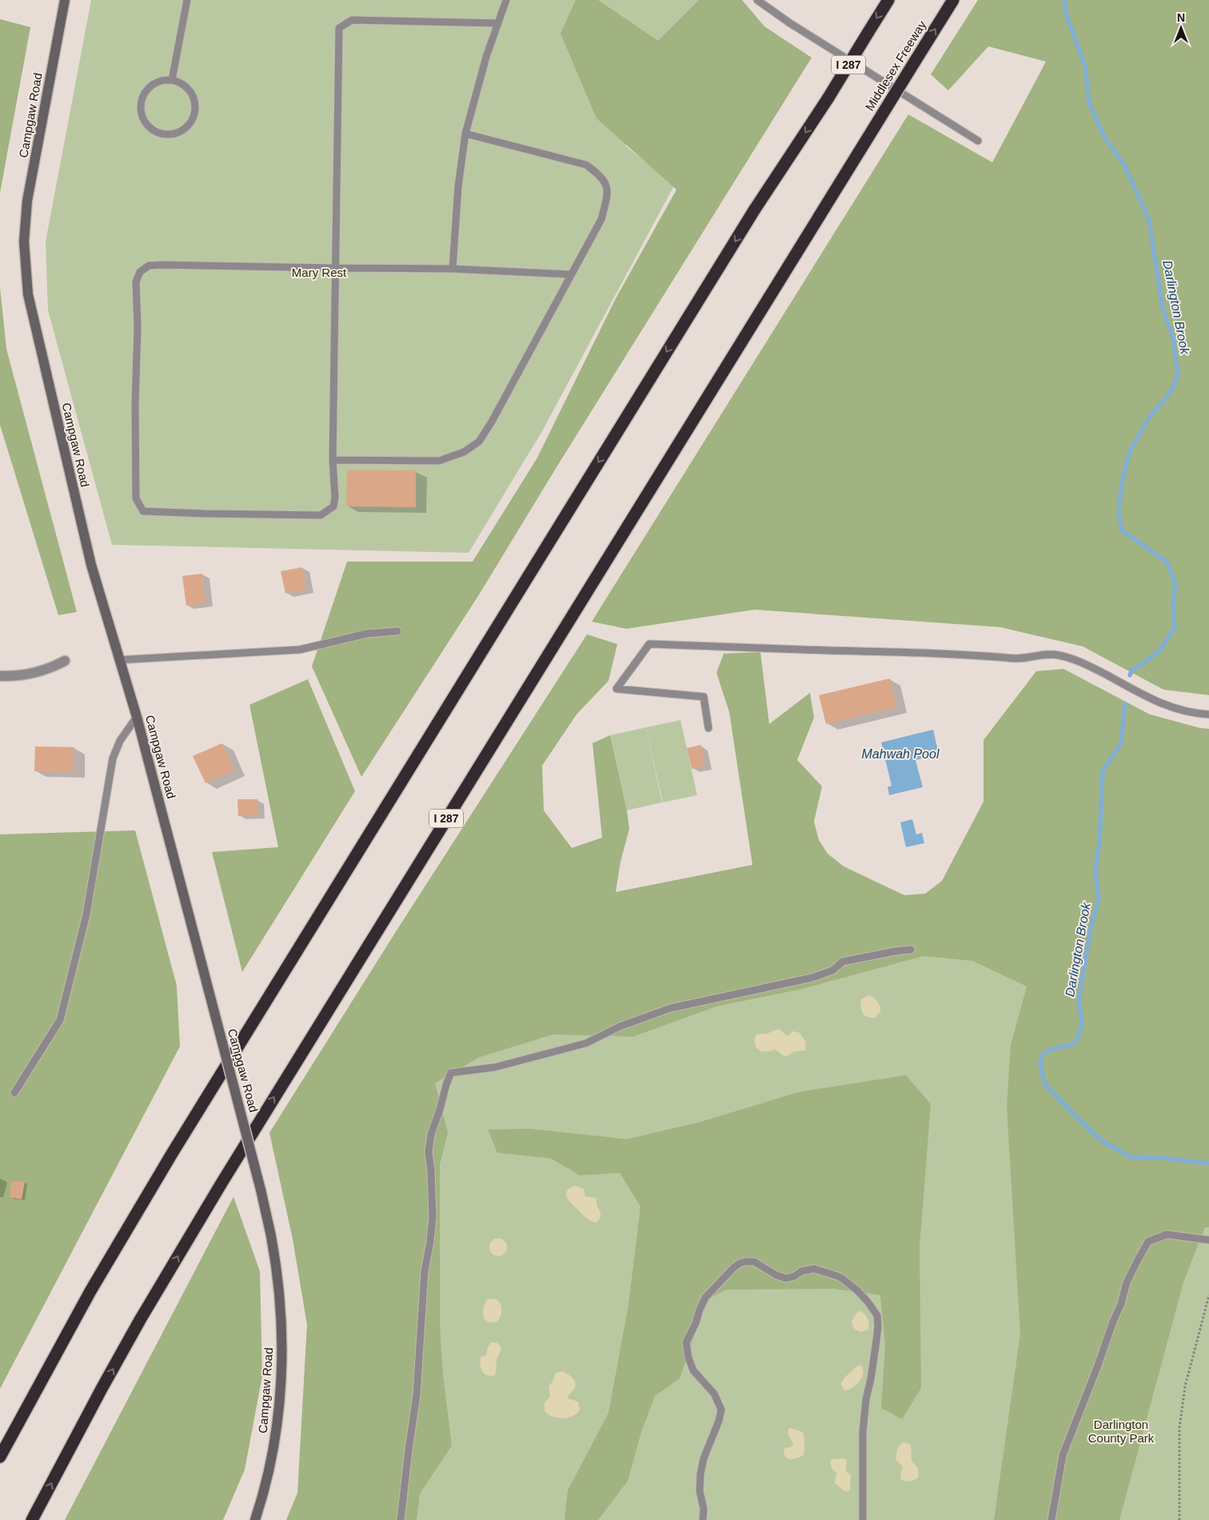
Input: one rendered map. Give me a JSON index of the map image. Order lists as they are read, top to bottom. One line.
{"streets":{"highway":["I 287","Middlesex Freeway"],"main road":["Campgaw Road"]},"water":["Darlington Brook","Mahwah Pool"],"parks":["Mary Rest","Darlington County Park"],"north":"top"}
